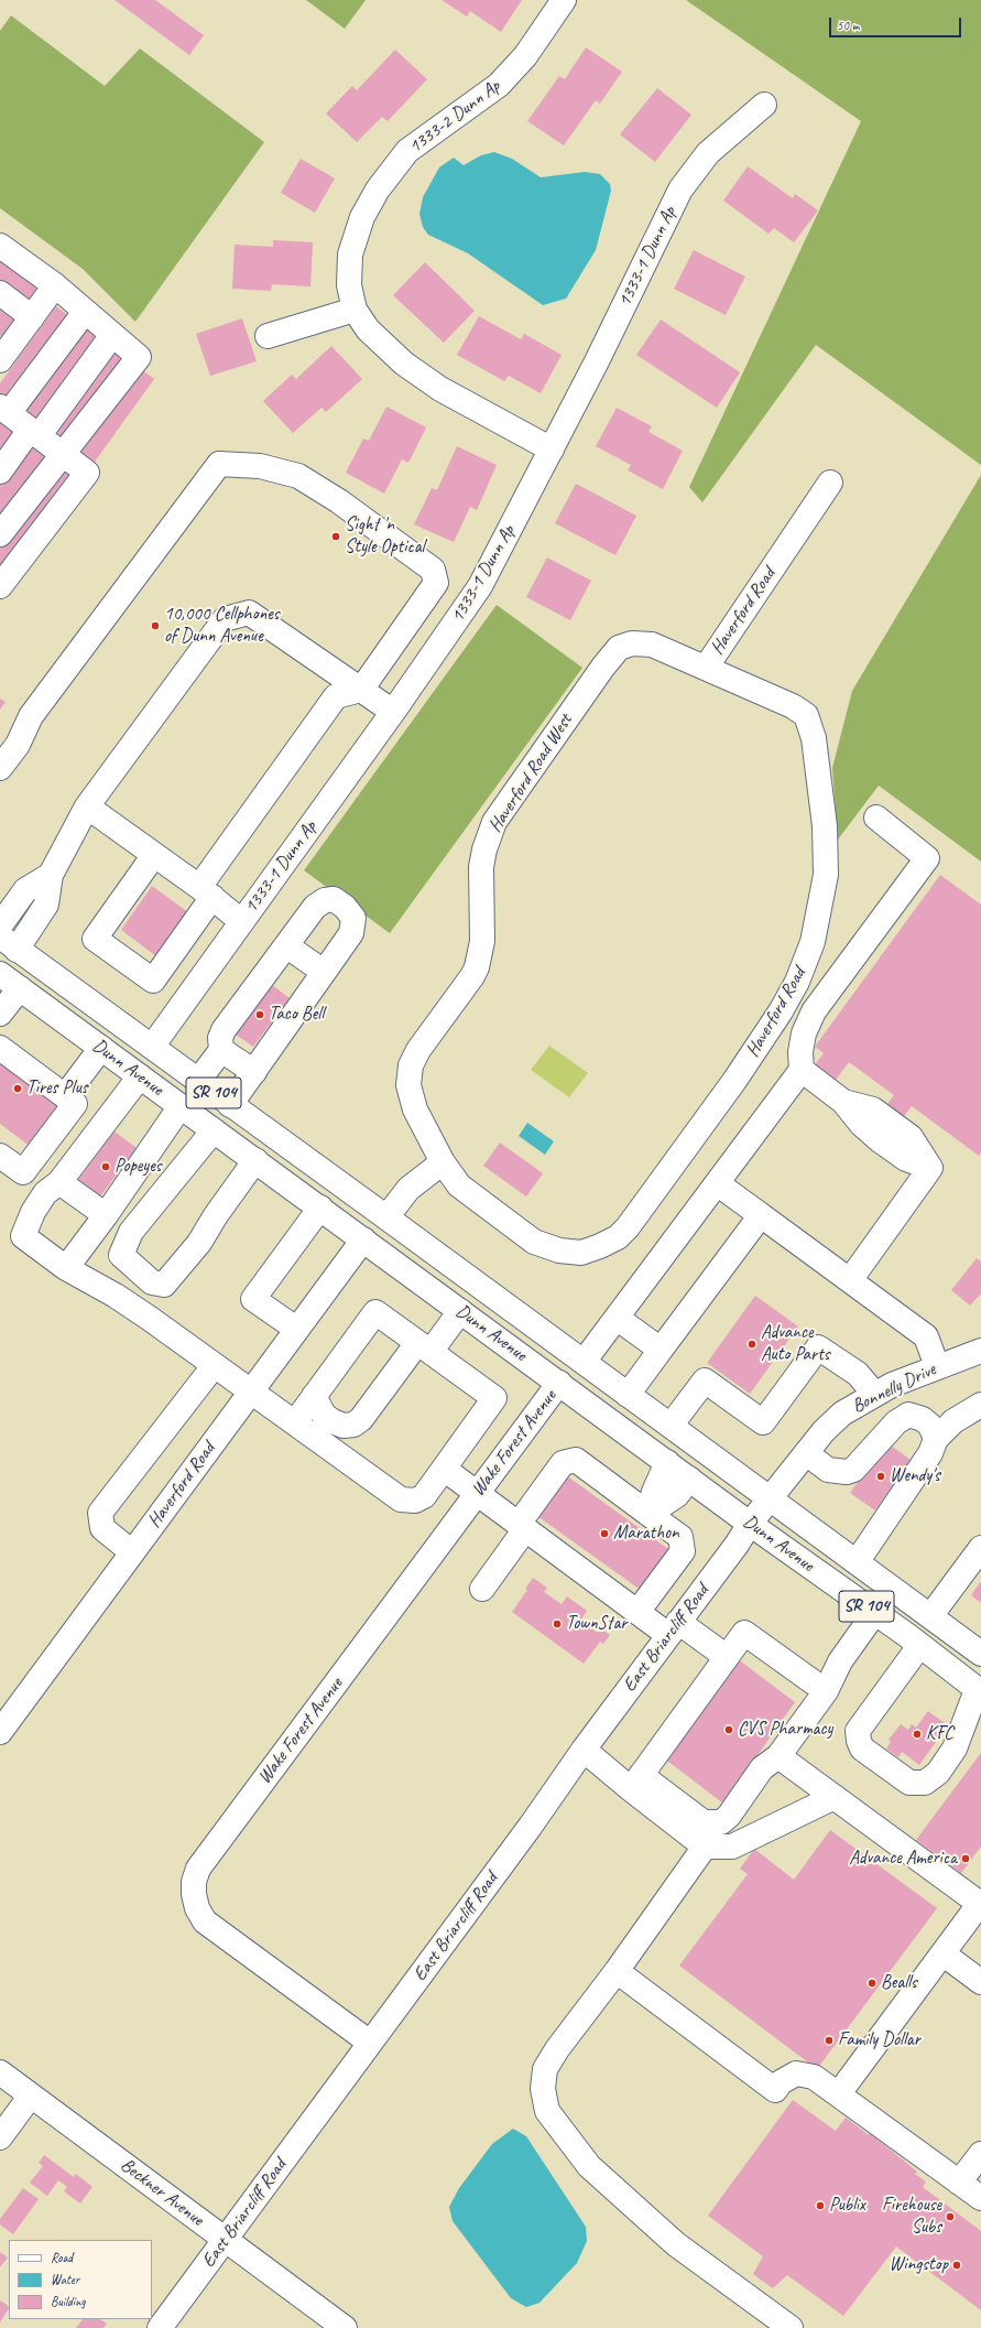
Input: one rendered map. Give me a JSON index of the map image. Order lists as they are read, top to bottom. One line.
{"streets":{"street":["1333-2 Dunn Ap","1333-1 Dunn Ap","Haverford Road","Haverford Road West","Dunn Avenue","SR 104","Bonnelly Drive","Wake Forest Avenue","East Briarcliff Road","Beckner Avenue"]},"crossings":[["1333-2 Dunn Ap","1333-1 Dunn Ap"],["1333-1 Dunn Ap","Dunn Avenue"],["Haverford Road","Haverford Road West"],["Haverford Road","Dunn Avenue"],["Dunn Avenue","Bonnelly Drive"],["Dunn Avenue","Wake Forest Avenue"],["Dunn Avenue","East Briarcliff Road"],["Bonnelly Drive","East Briarcliff Road"],["Wake Forest Avenue","East Briarcliff Road"],["East Briarcliff Road","Beckner Avenue"]],"places":["Sight 'n Style Optical","10,000 Cellphones of Dunn Avenue","Taco Bell","Tires Plus","Popeyes","Advance Auto Parts","Wendy's","Marathon","TownStar","CVS Pharmacy","KFC","Advance America","Bealls","Family Dollar","Publix","Firehouse Subs","Wingstop"],"legend":["Road","Water","Building"],"scale_bar":"50 m"}
